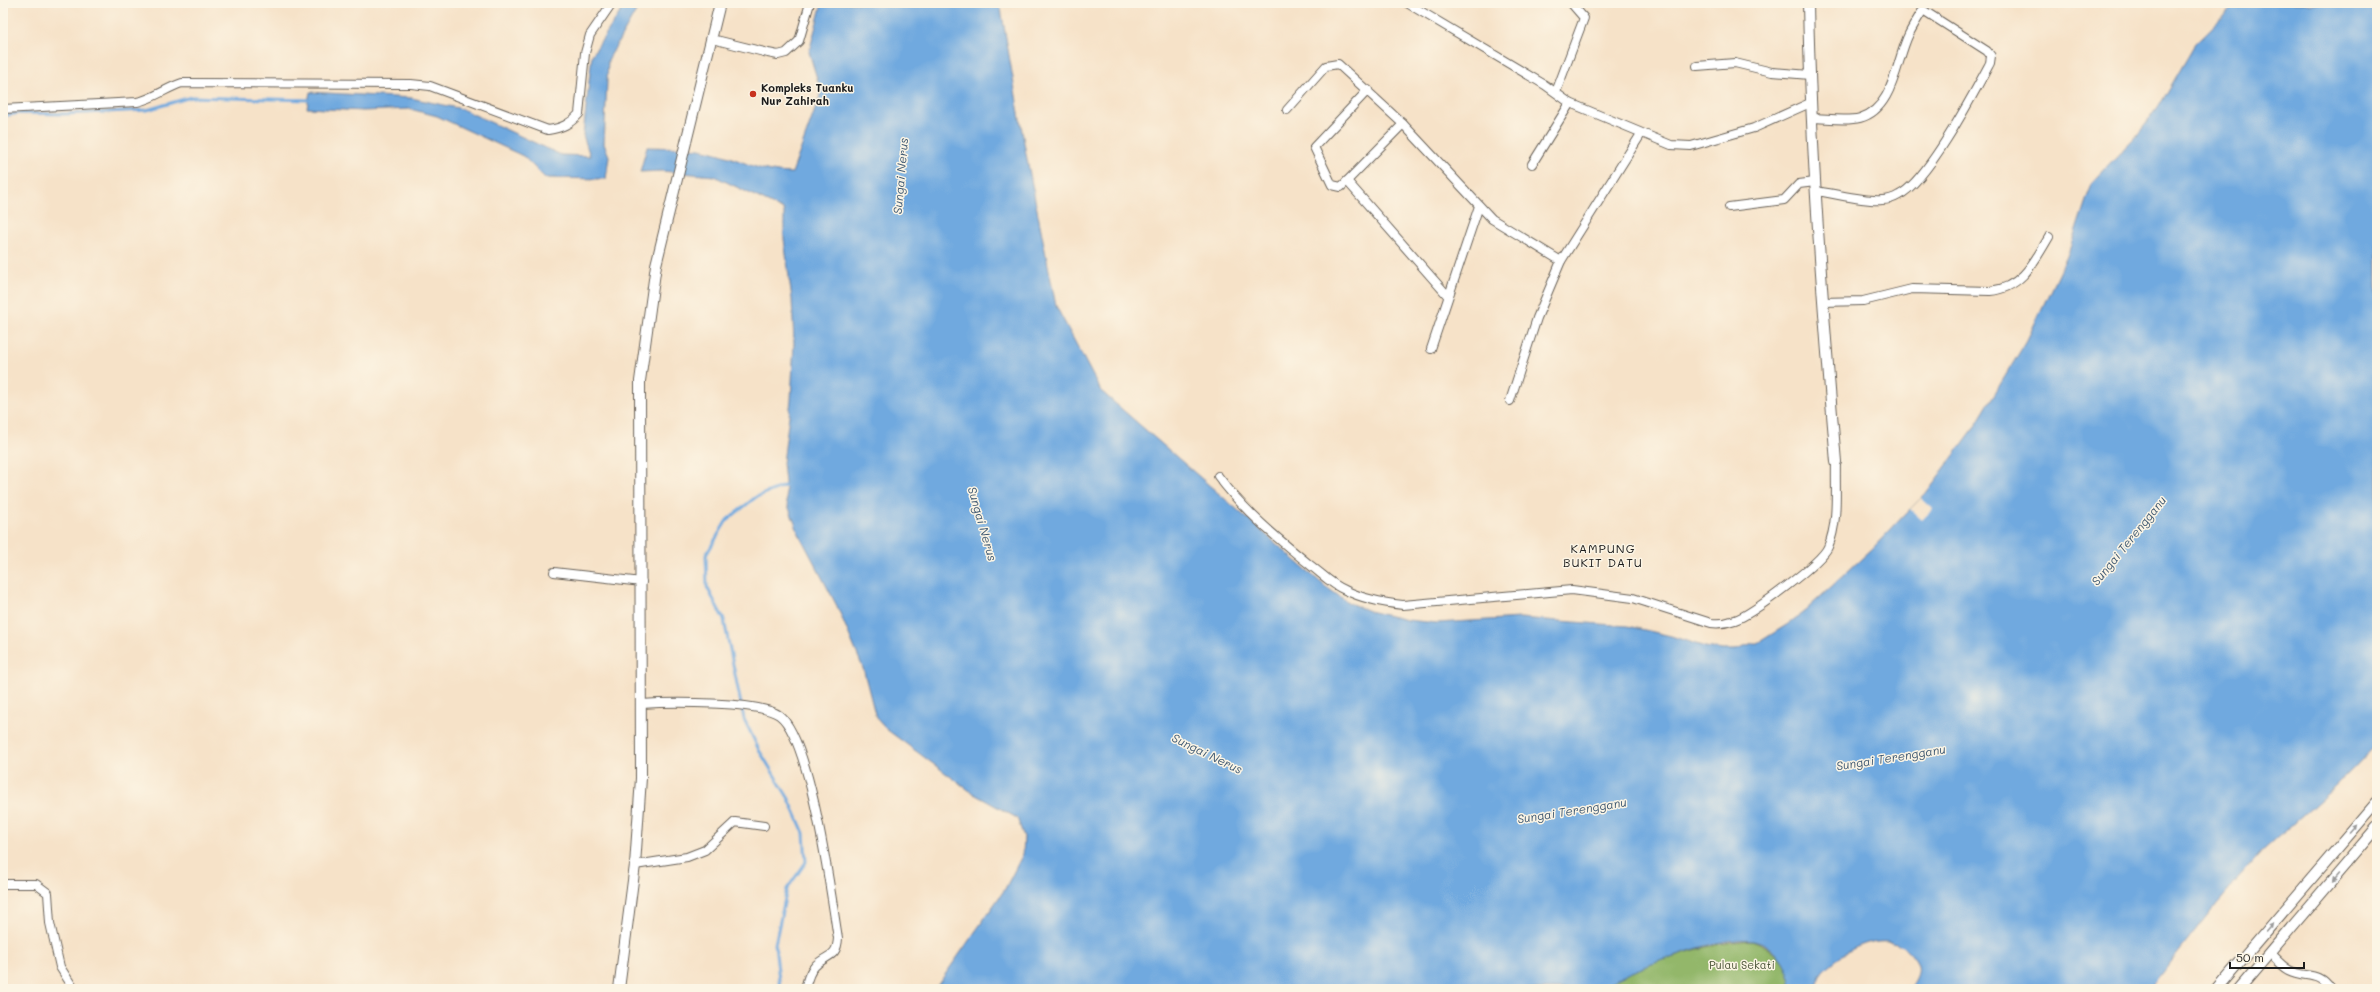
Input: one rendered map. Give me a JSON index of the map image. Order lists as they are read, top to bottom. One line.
{"districts":["KAMPUNG BUKIT DATU"],"water":["Sungai Nerus","Sungai Terengganu"],"parks":["Pulau Sekati"],"places":["Kompleks Tuanku Nur Zahirah"],"scale_bar":"50 m"}
